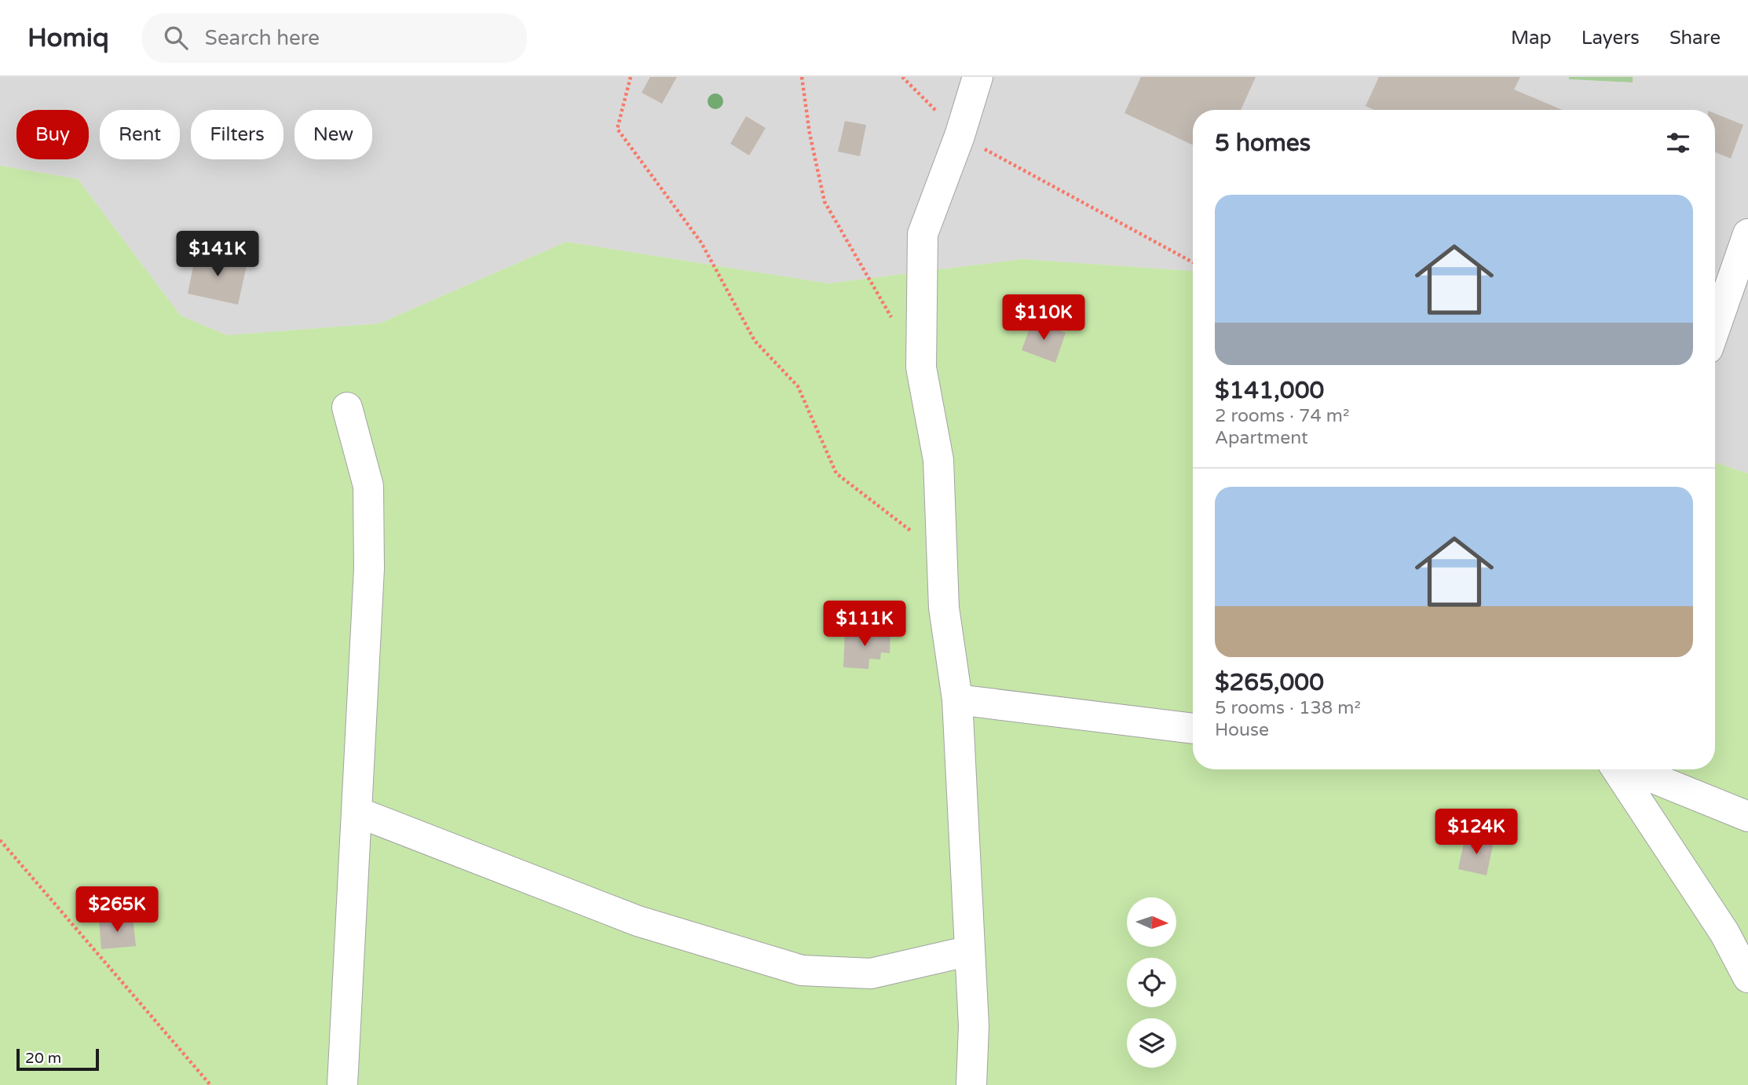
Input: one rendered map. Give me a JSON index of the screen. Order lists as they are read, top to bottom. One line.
{"scale_bar":"20 m","north":"right","page":{"header":"Homiq","search":"Search here","nav":["Map","Layers","Share"],"chip":["Buy","Rent","Filters","New"],"heading":"5 homes","list":[{"name":"$141,000","note":"2 rooms · 74 m² · Apartment"},{"name":"$265,000","note":"5 rooms · 138 m² · House"}],"price":["$141K","$110K","$111K","$124K","$265K"],"scale":"20 m"}}
